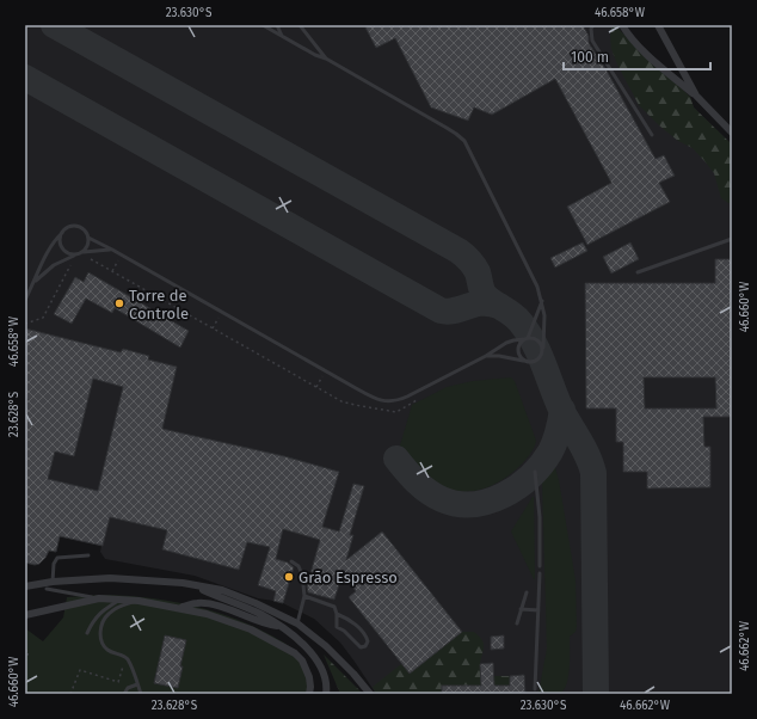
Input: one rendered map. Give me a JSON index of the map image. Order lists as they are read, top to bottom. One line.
{"places":["Torre de Controle","Grão Espresso"],"scale_bar":"100 m","coordinates":["23.630°S","46.658°W","46.660°W","23.628°S","46.662°W"]}
